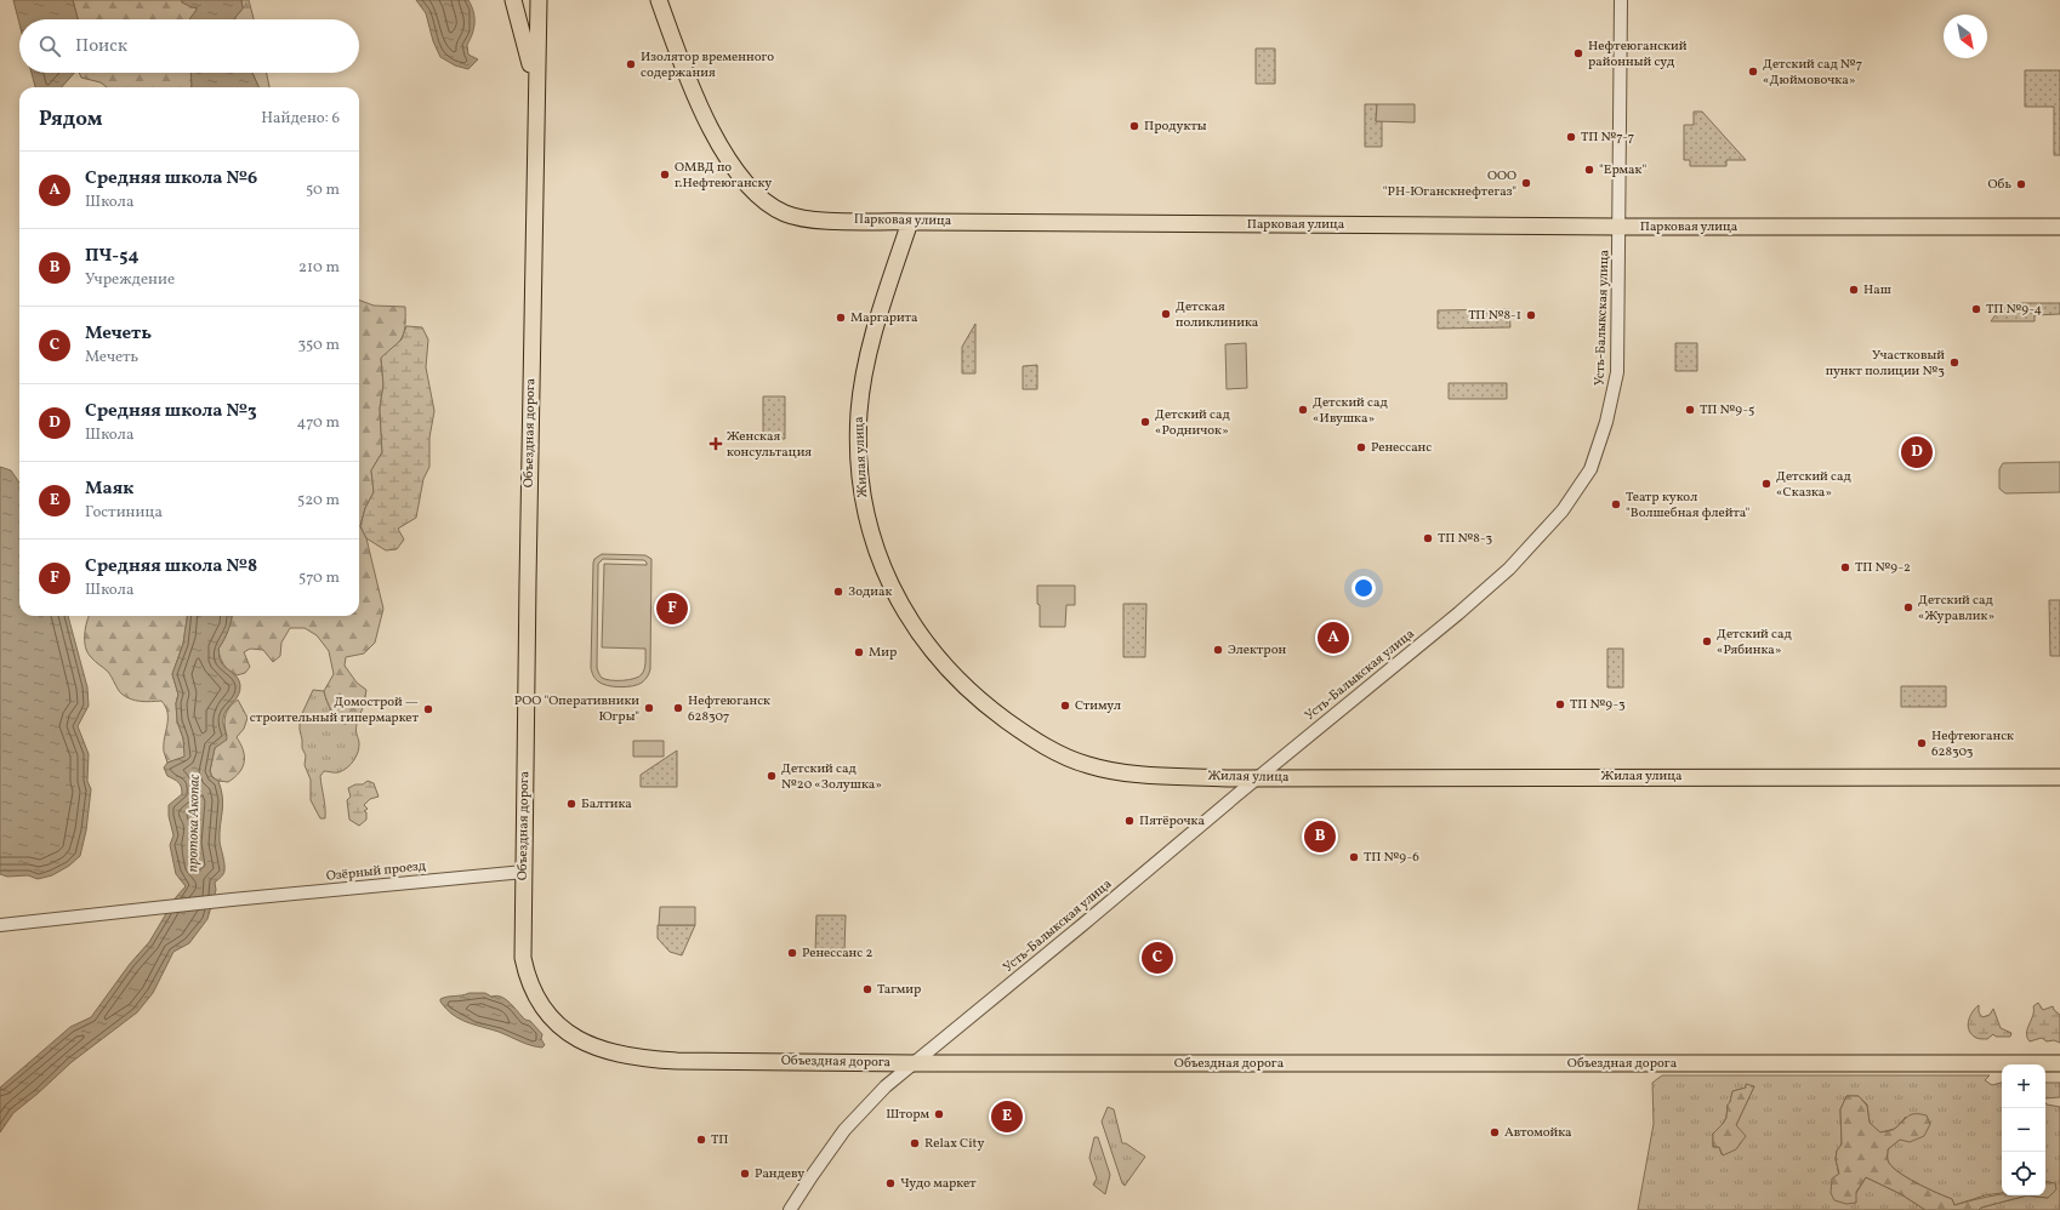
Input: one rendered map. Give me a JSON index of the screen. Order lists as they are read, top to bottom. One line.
{"streets":{"main road":["Парковая улица","Объездная дорога","Жилая улица"],"street":["Усть-Балыкская улица","Озёрный проезд"]},"crossings":[["Парковая улица","Усть-Балыкская улица"],["Парковая улица","Жилая улица"],["Усть-Балыкская улица","Объездная дорога"],["Усть-Балыкская улица","Жилая улица"],["Объездная дорога","Озёрный проезд"]],"water":["протока Акопас"],"places":{"other":["Нефтеюганский районный суд","Изолятор временного содержания","Детский сад №7 «Дюймовочка»","Продукты","ТП №7-7","\"Ермак\"","ОМВД по г.Нефтеюганску","ООО \"РН-Юганскнефтегаз\"","Обь","Наш","ТП №9-4","Детская поликлиника","ТП №8-1","Маргарита","Участковый пункт полиции №3","Детский сад «Ивушка»","ТП №9-5","Детский сад «Родничок»","Ренессанс","Детский сад «Сказка»","Театр кукол \"Волшебная флейта\"","ТП №8-3","ТП №9-2","Зодиак","Детский сад «Журавлик»","Детский сад «Рябинка»","Электрон","Мир","ТП №9-3","Стимул","РОО \"Оперативники Югры\"","Нефтеюганск 628307","Домострой — строительный гипермаркет","Нефтеюганск 628303","Детский сад №20 «Золушка»","Балтика","Пятёрочка","ТП №9-6","Ренессанс 2","Тагмир","Шторм","Автомойка","ТП","Relax City","Рандеву","Чудо маркет"],"health":["Женская консультация"]},"north":"bottom right","page":{"search":"Поиск","heading":["Рядом","Найдено: 6"],"list":[{"mark":"A","name":"Средняя школа №6","note":"Школа","value":"50 m"},{"mark":"B","name":"ПЧ-54","note":"Учреждение","value":"210 m"},{"mark":"C","name":"Мечеть","note":"Мечеть","value":"350 m"},{"mark":"D","name":"Средняя школа №3","note":"Школа","value":"470 m"},{"mark":"E","name":"Маяк","note":"Гостиница","value":"520 m"},{"mark":"F","name":"Средняя школа №8","note":"Школа","value":"570 m"}],"pins":["D","F","A","B","C","E"],"map_buttons":["+","−"]}}
